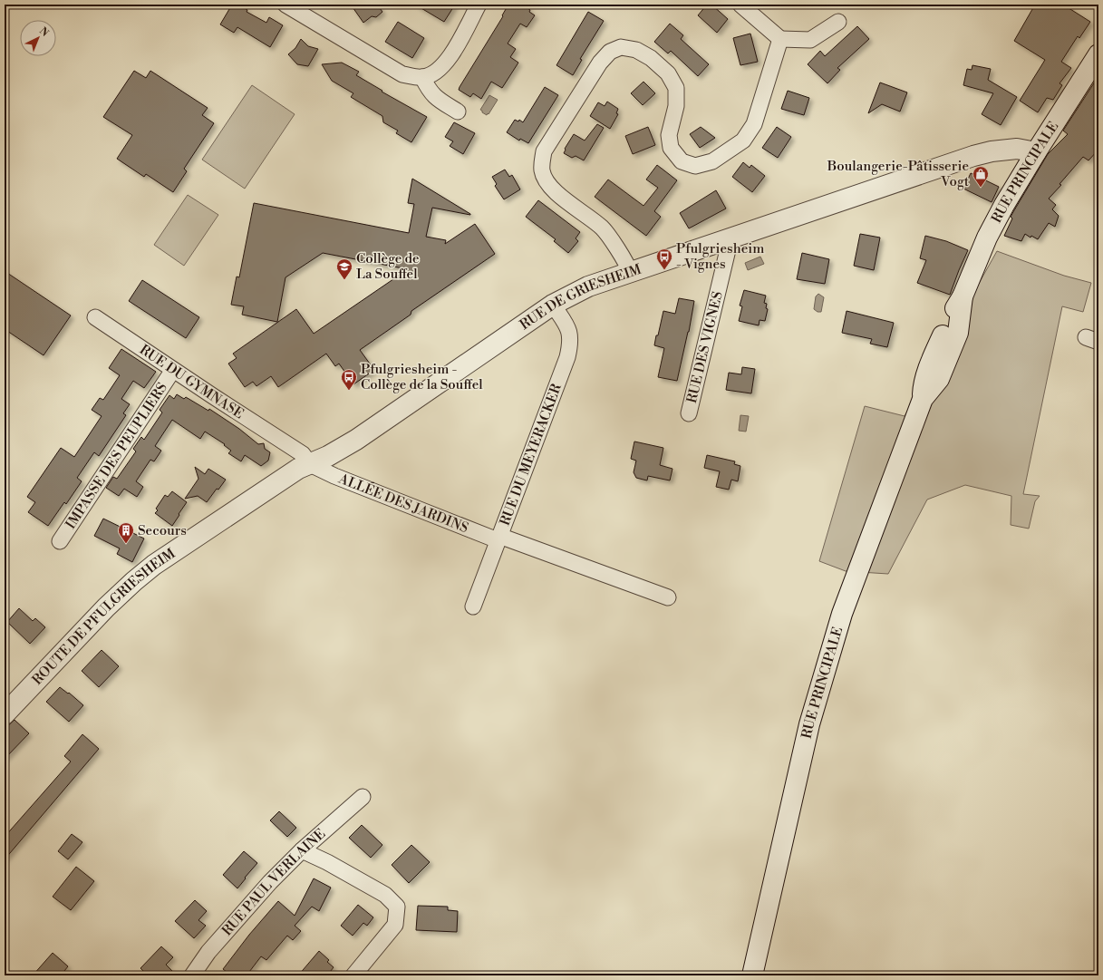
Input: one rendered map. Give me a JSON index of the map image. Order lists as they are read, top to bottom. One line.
{"streets":{"street":["RUE PRINCIPALE","RUE DE GRIESHEIM","RUE DES VIGNES","RUE DU GYMNASE","RUE DU MEYERACKER","IMPASSE DES PEUPLIERS","ALLÉE DES JARDINS","ROUTE DE PFULGRIESHEIM","RUE PAUL VERLAINE"]},"crossings":[["RUE PRINCIPALE","RUE DE GRIESHEIM"],["RUE DE GRIESHEIM","RUE DES VIGNES"],["RUE DE GRIESHEIM","RUE DU GYMNASE"],["RUE DE GRIESHEIM","RUE DU MEYERACKER"],["RUE DE GRIESHEIM","ALLÉE DES JARDINS"],["RUE DE GRIESHEIM","ROUTE DE PFULGRIESHEIM"],["RUE DU GYMNASE","IMPASSE DES PEUPLIERS"],["RUE DU GYMNASE","ALLÉE DES JARDINS"],["RUE DU GYMNASE","ROUTE DE PFULGRIESHEIM"],["RUE DU MEYERACKER","ALLÉE DES JARDINS"],["ALLÉE DES JARDINS","ROUTE DE PFULGRIESHEIM"]],"places":{"shop":["Boulangerie-Pâtisserie Vogt"],"bus stop":["Pfulgriesheim - Vignes","Pfulgriesheim - Collège de la Souffel"],"school or university":["Collège de La Souffel"],"building":["Secours"]},"north":"top right"}
